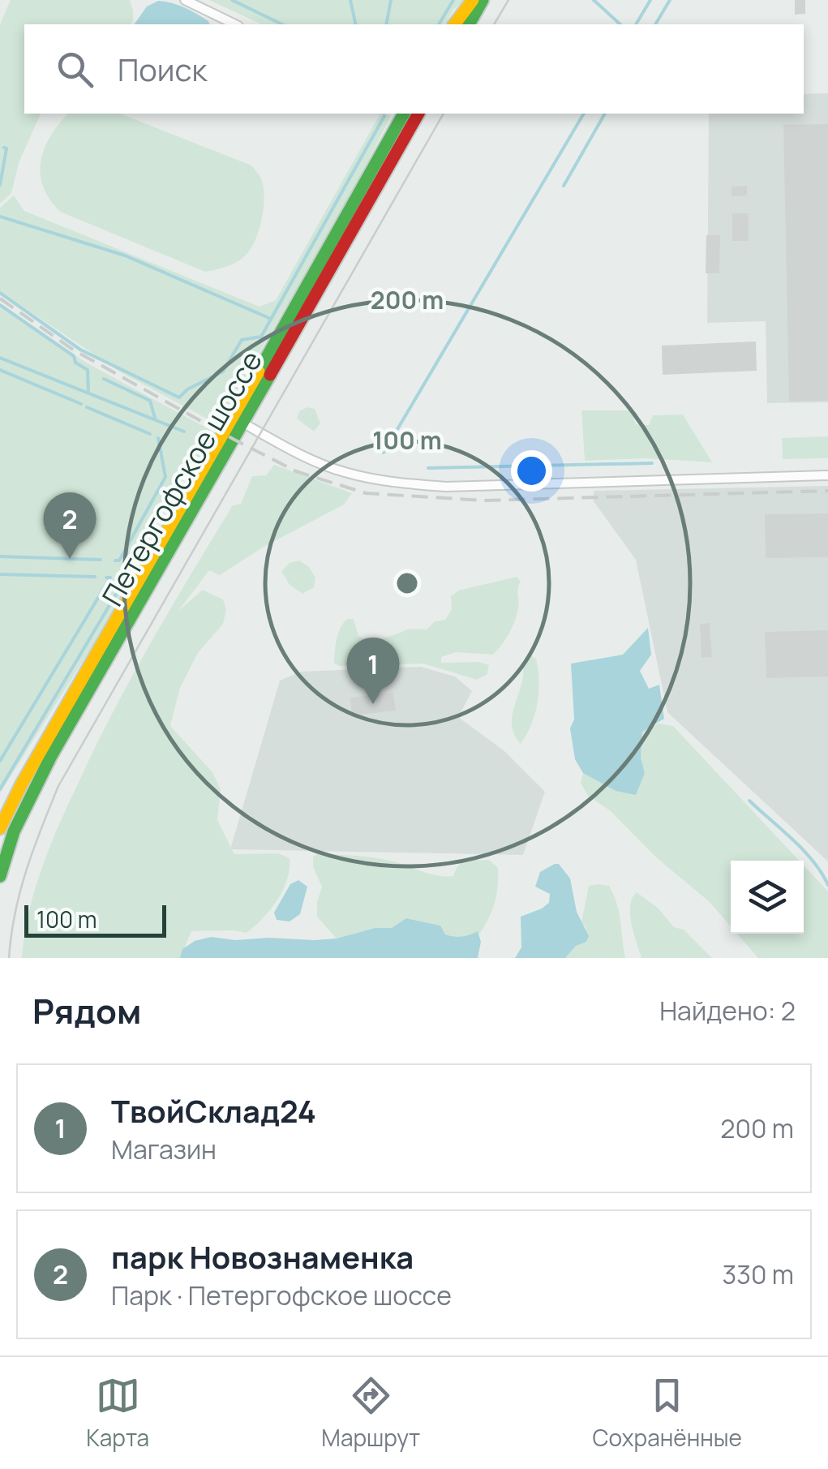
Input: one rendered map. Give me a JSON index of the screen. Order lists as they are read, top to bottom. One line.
{"streets":{"main road":["Петергофское шоссе"]},"scale_bar":"100 m","page":{"search":"Поиск","pins":["2","1"],"scale":"100 m","heading":["Рядом","Найдено: 2"],"list":[{"mark":"1","name":"ТвойСклад24","note":"Магазин","value":"200 m"},{"mark":"2","name":"парк Новознаменка","note":"Парк · Петергофское шоссе","value":"330 m"}],"nav":["Карта","Маршрут","Сохранённые"]},"rings":["200 m","100 m"]}
